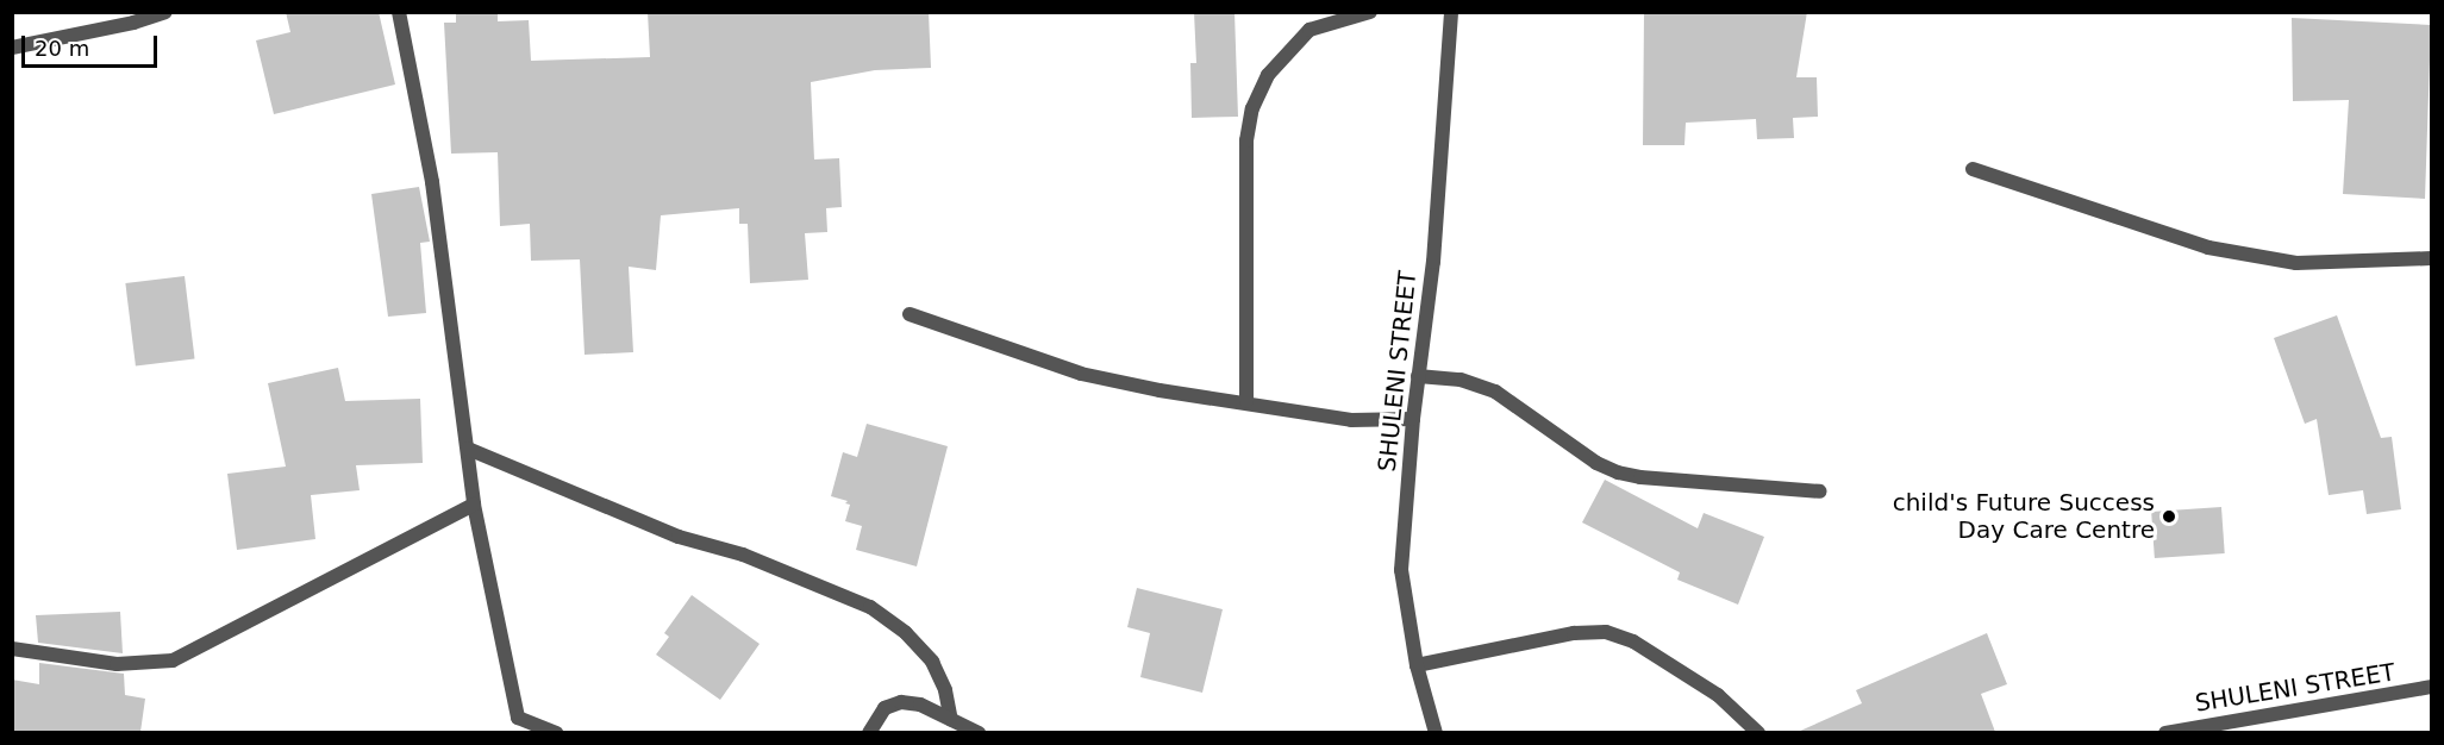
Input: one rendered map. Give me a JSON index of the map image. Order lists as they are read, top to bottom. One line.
{"streets":{"street":["SHULENI STREET"]},"places":["child's Future Success Day Care Centre"],"scale_bar":"20 m"}
